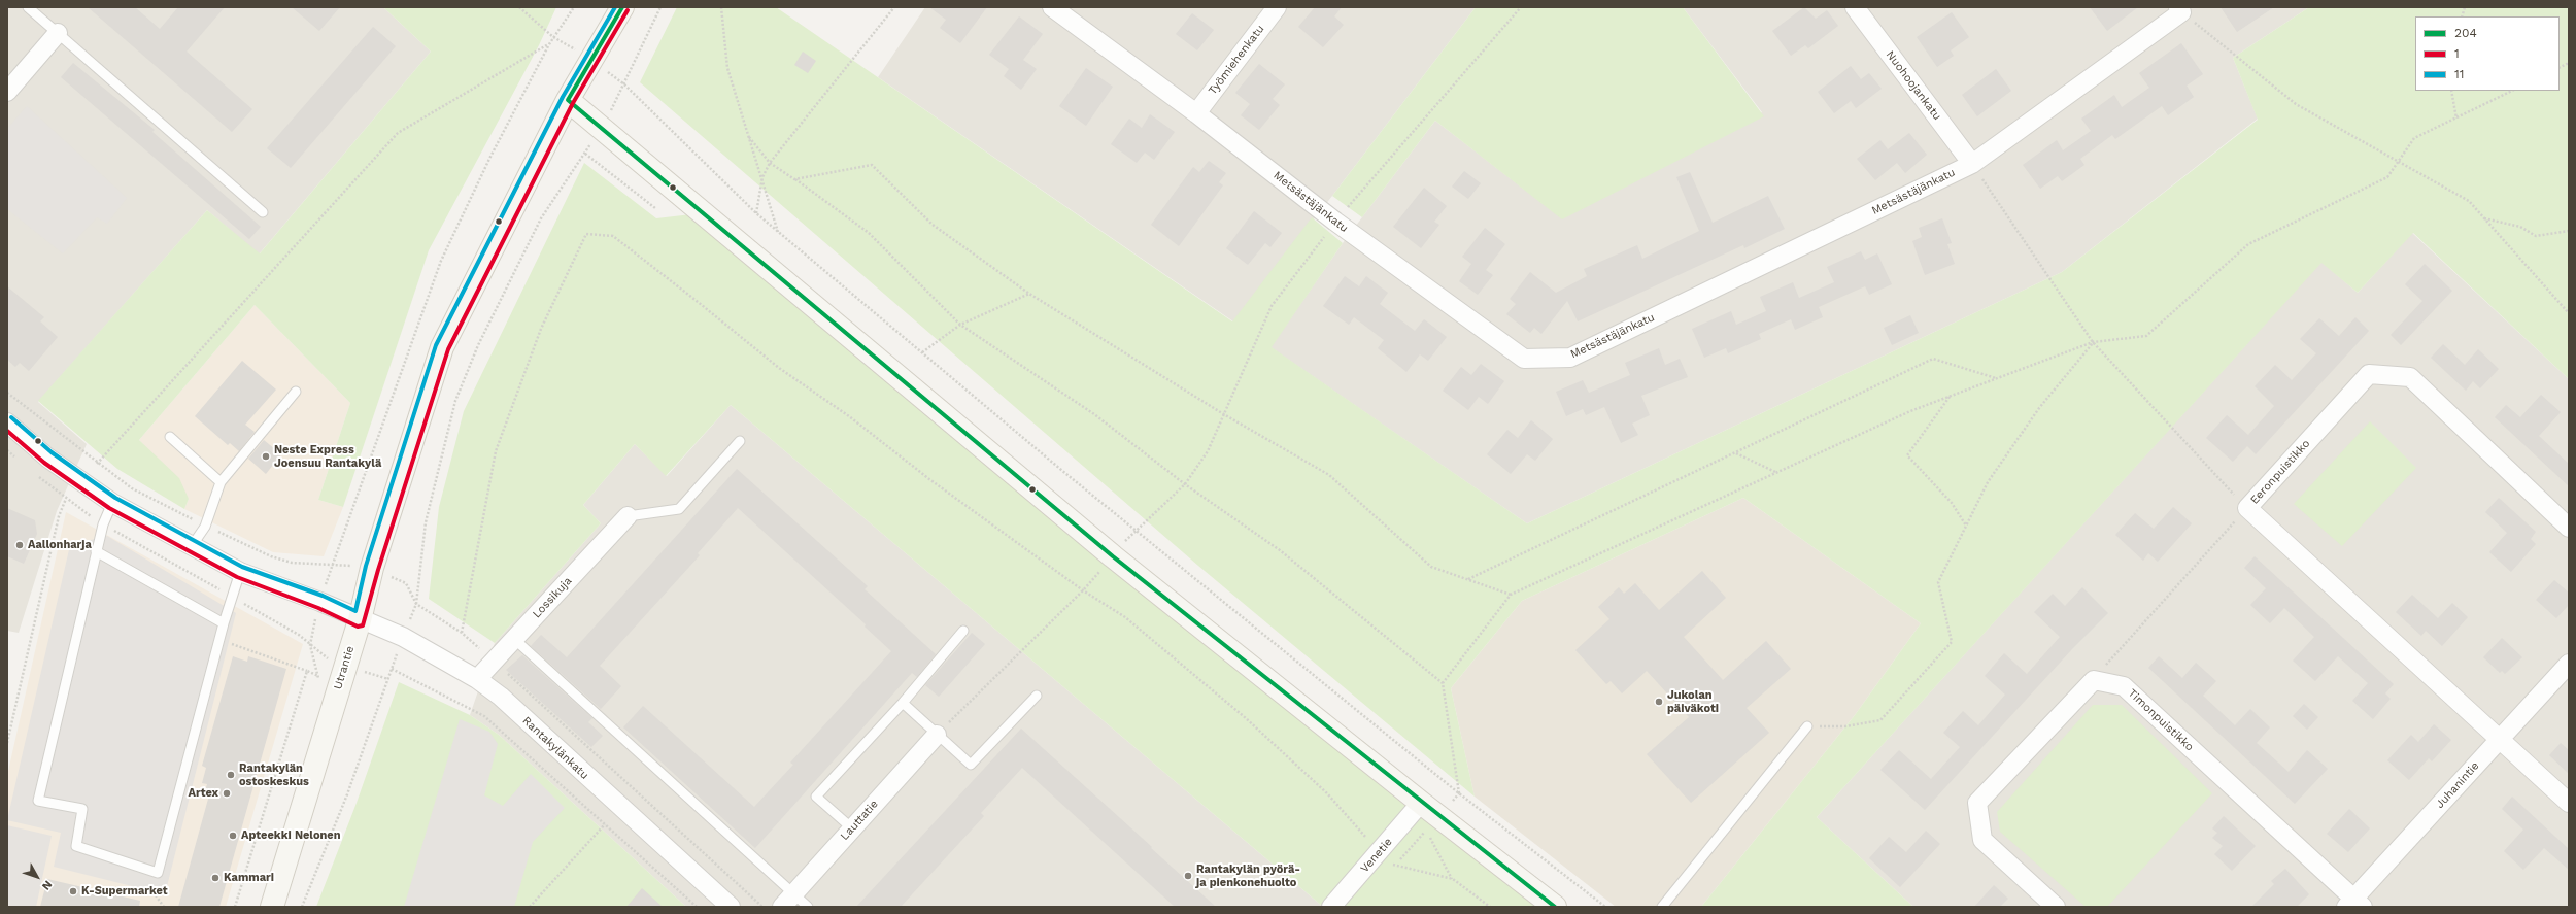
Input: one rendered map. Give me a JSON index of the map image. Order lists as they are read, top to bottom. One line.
{"streets":{"main road":["Utrantie"],"street":["Työmiehenkatu","Nuohoojankatu","Metsästäjänkatu","Eeronpuistikko","Lossikuja","Timonpuistikko","Rantakylänkatu","Juhanintie","Lauttatie","Venetie"]},"crossings":[["Työmiehenkatu","Metsästäjänkatu"],["Nuohoojankatu","Metsästäjänkatu"],["Eeronpuistikko","Juhanintie"],["Lossikuja","Rantakylänkatu"],["Utrantie","Rantakylänkatu"],["Timonpuistikko","Juhanintie"]],"places":["Neste Express Joensuu Rantakylä","Aallonharja","Jukolan päiväkoti","Rantakylän ostoskeskus","Artex","Apteekki Nelonen","Rantakylän pyörä- ja pienkonehuolto","Kammari","K-Supermarket"],"lines":["transit line 204","transit line 11","transit line 1"],"legend":["204","1","11"],"north":"bottom right"}
